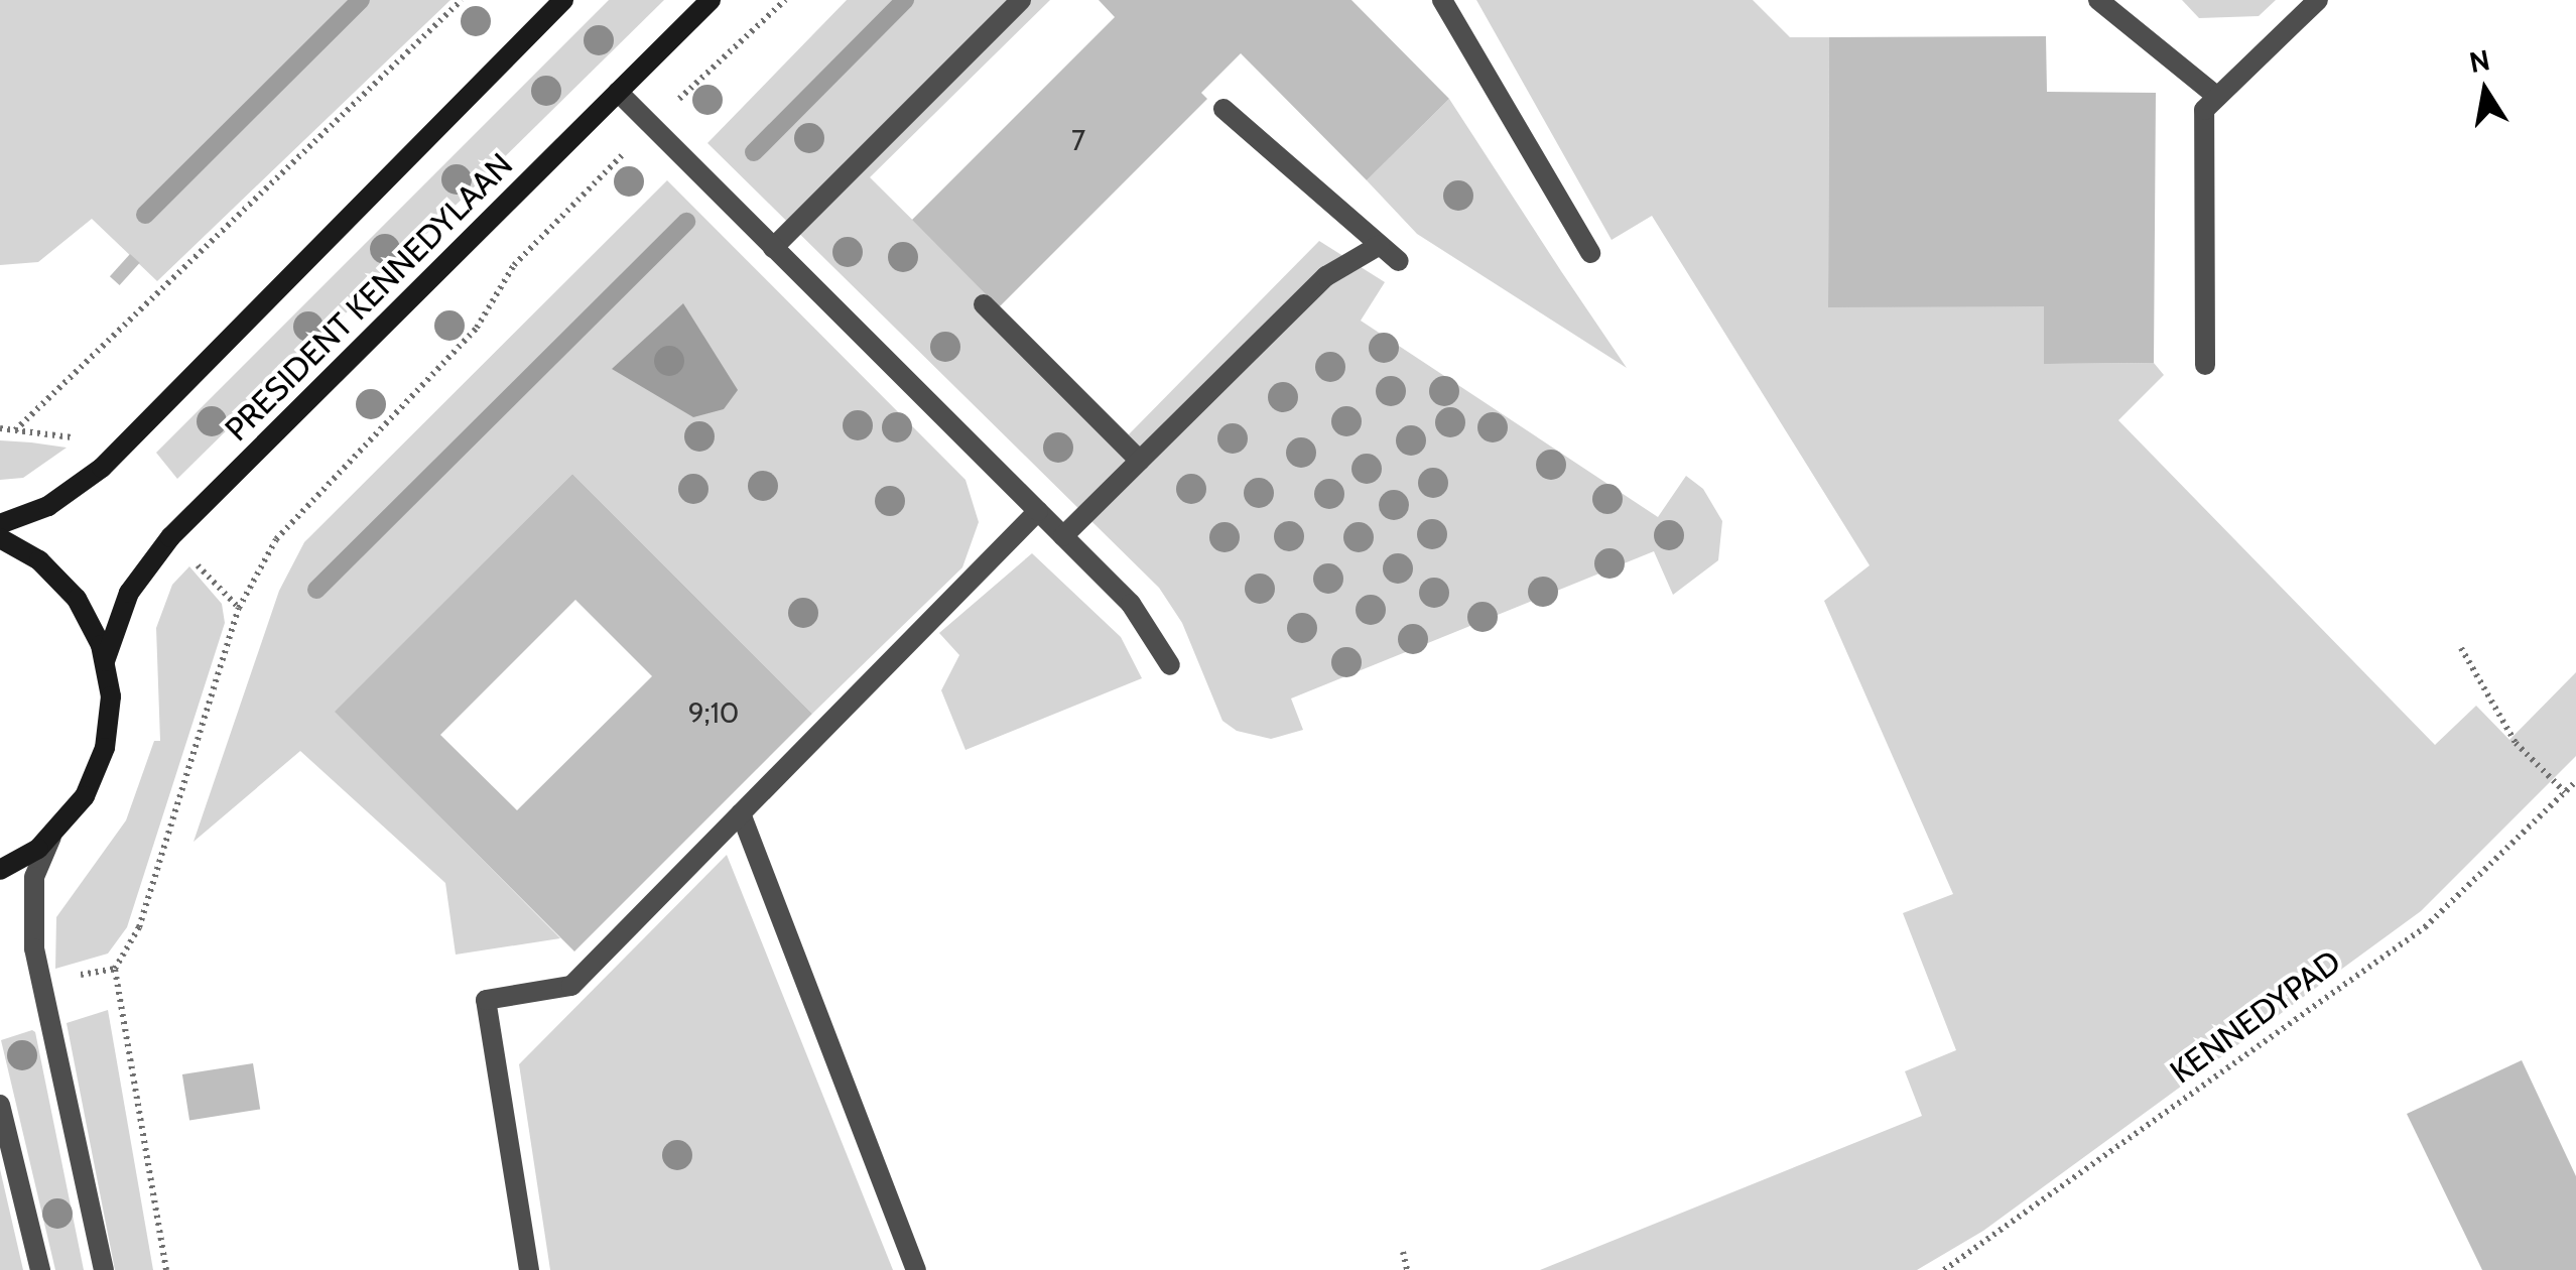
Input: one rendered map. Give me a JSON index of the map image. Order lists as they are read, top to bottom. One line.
{"streets":{"main road":["PRESIDENT KENNEDYLAAN"],"path":["KENNEDYPAD"]},"house_numbers":["7","9;10"],"north":"top"}
